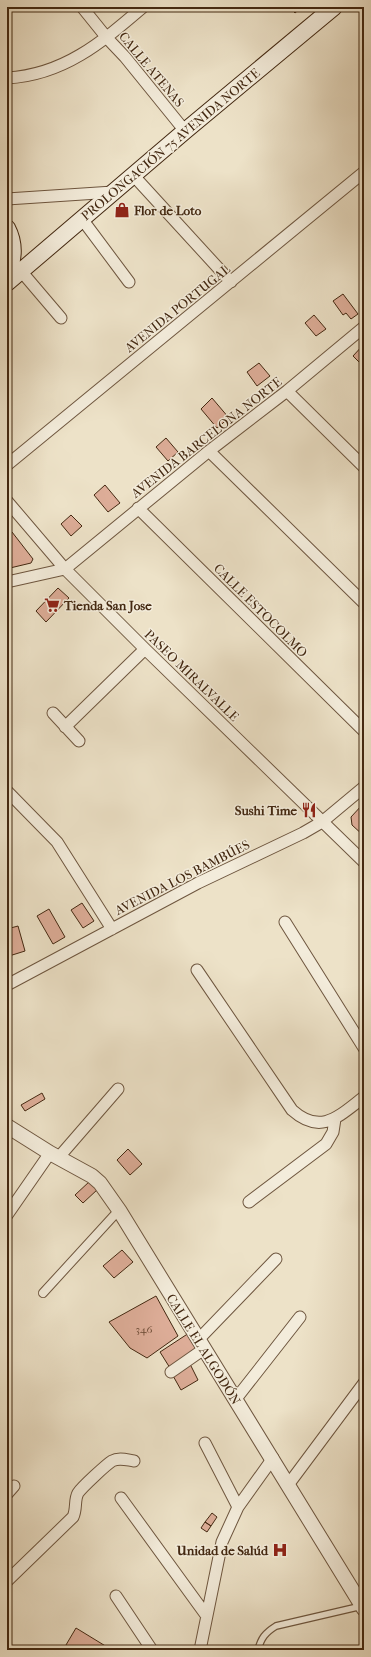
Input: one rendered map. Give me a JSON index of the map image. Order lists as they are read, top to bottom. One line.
{"streets":{"main road":["PROLONGACIÓN 75 AVENIDA NORTE"],"street":["CALLE ATENAS","AVENIDA PORTUGAL","AVENIDA BARCELONA NORTE","CALLE ESTOCOLMO","PASEO MIRALVALLE","AVENIDA LOS BAMBÚES","CALLE EL ALGODÓN"]},"crossings":[["CALLE ATENAS","PROLONGACIÓN 75 AVENIDA NORTE"],["AVENIDA BARCELONA NORTE","CALLE ESTOCOLMO"],["AVENIDA BARCELONA NORTE","PASEO MIRALVALLE"],["PASEO MIRALVALLE","AVENIDA LOS BAMBÚES"]],"places":{"shop":["Flor de Loto"],"supermarket":["Tienda San Jose"],"restaurant":["Sushi Time"],"hospital":["Unidad de Salúd"]},"house_numbers":["346"]}
